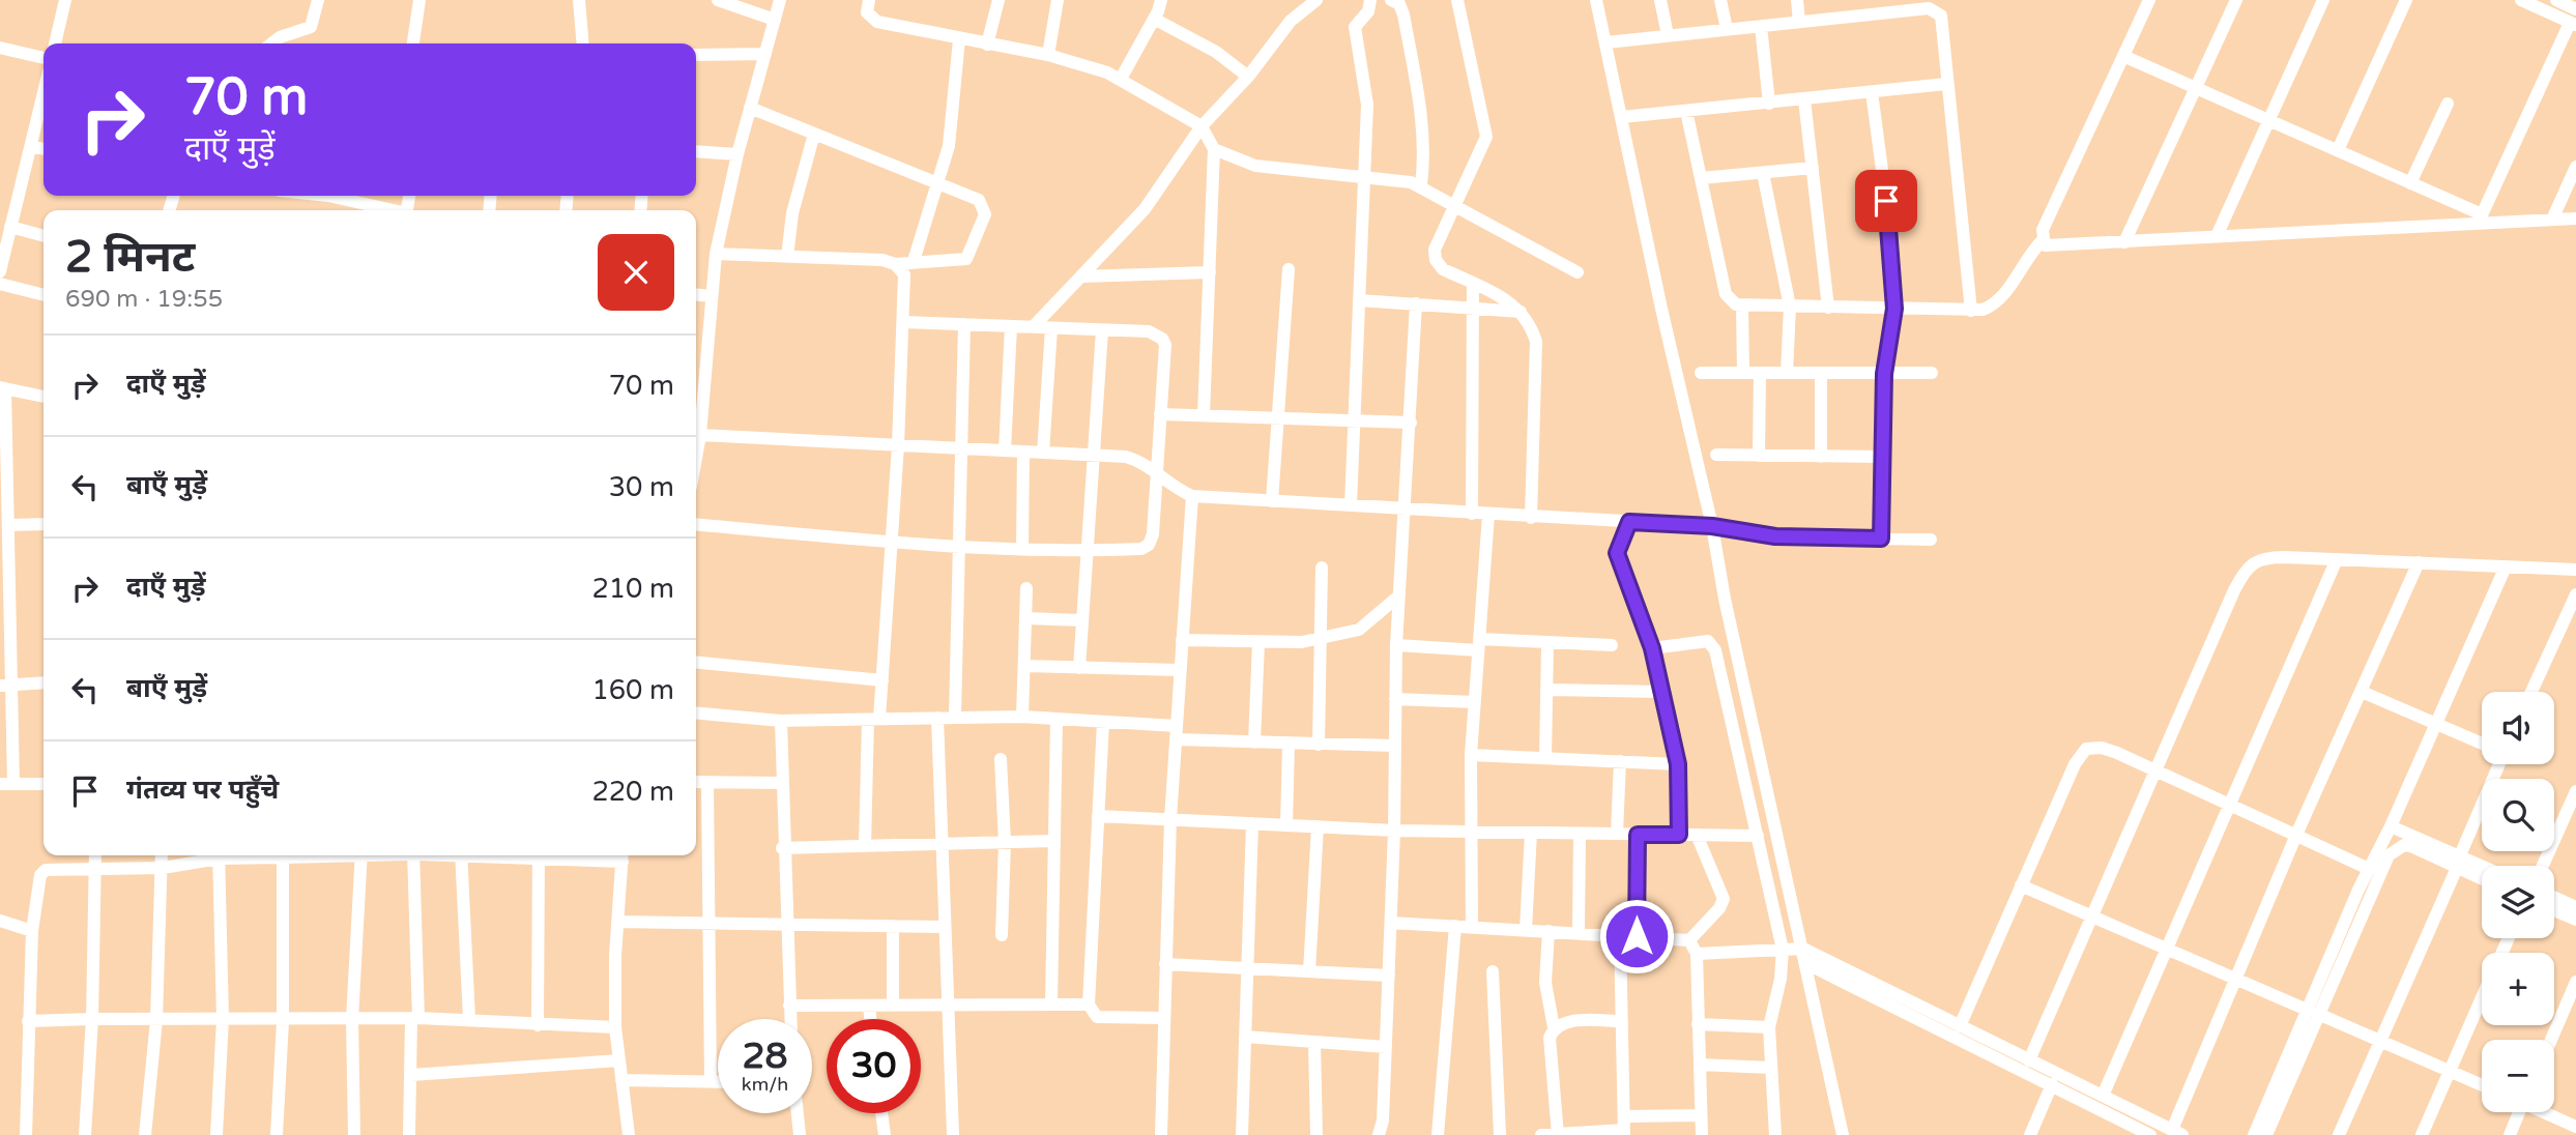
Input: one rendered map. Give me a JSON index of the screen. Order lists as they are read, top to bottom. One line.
{"page":{"turn":["70 m","दाएँ मुड़ें"],"heading":["2 मिनट","690 m · 19:55"],"list":[{"name":"दाएँ मुड़ें","value":"70 m"},{"name":"बाएँ मुड़ें","value":"30 m"},{"name":"दाएँ मुड़ें","value":"210 m"},{"name":"बाएँ मुड़ें","value":"160 m"},{"name":"गंतव्य पर पहुँचे","value":"220 m"}],"map_buttons":["+","−"],"speed":"28 km/h","limit":"30"}}
